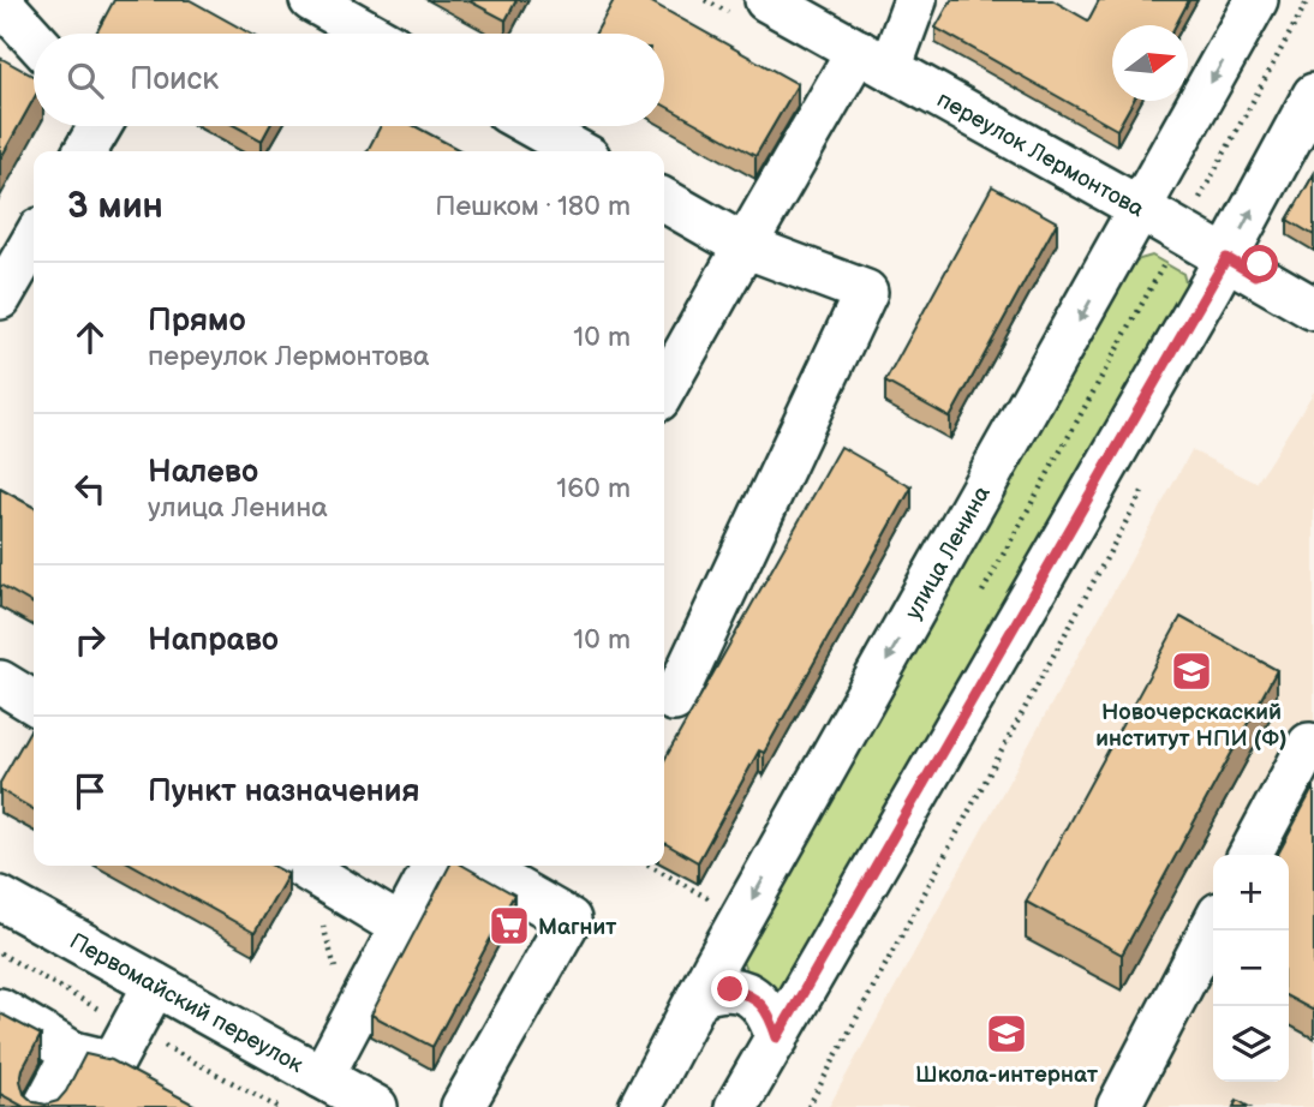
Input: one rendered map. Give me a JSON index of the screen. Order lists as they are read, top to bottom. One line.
{"streets":{"street":["переулок Лермонтова","улица Ленина","Первомайский переулок"]},"crossings":[["переулок Лермонтова","улица Ленина"]],"places":{"school or university":["Новочерскаский институт НПИ (Ф)","Школа-интернат"],"supermarket":["Магнит"]},"north":"right","page":{"search":"Поиск","heading":["3 мин","Пешком · 180 m"],"list":[["Прямо","переулок Лермонтова","10 m"],["Налево","улица Ленина","160 m"],["Направо","10 m"],"Пункт назначения"],"map_buttons":["+","−"]}}
